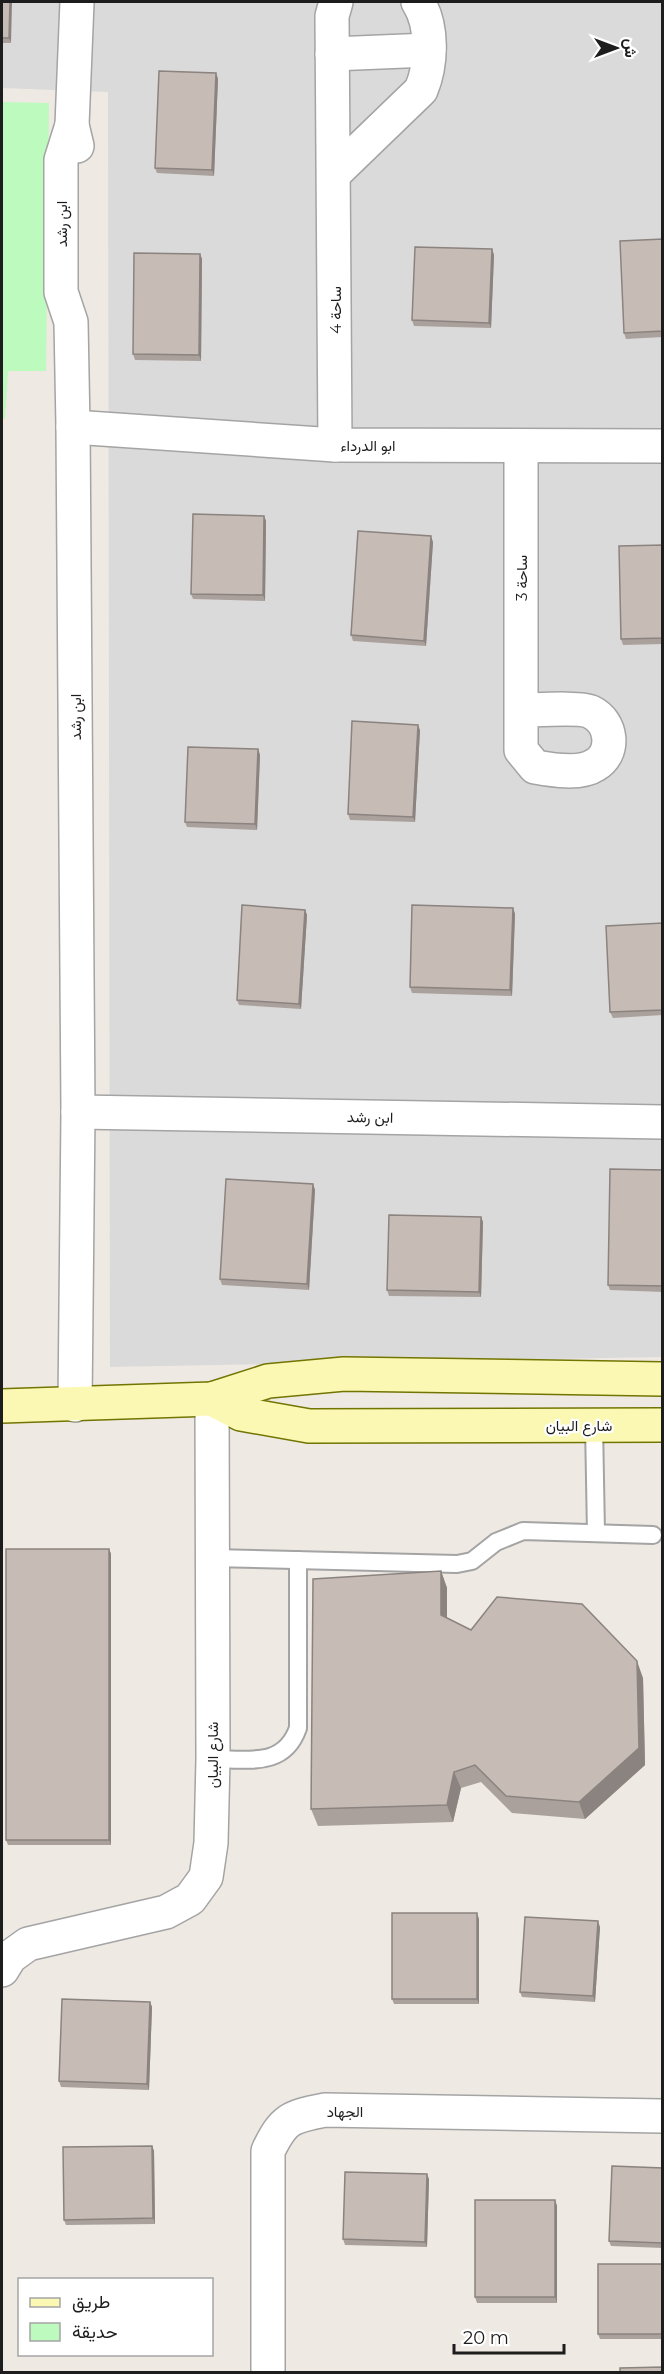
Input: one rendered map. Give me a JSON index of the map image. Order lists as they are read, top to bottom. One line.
{"streets":{"street":["ابن رشد","ساحة 4","ابو الدرداء","ساحة 3","شارع البيان","الجهاد"]},"crossings":[["ابن رشد","ابو الدرداء"],["ابن رشد","شارع البيان"],["ساحة 4","ابو الدرداء"],["ابو الدرداء","ساحة 3"]],"legend":["طريق","حديقة"],"scale_bar":"20 m","north":"right"}
